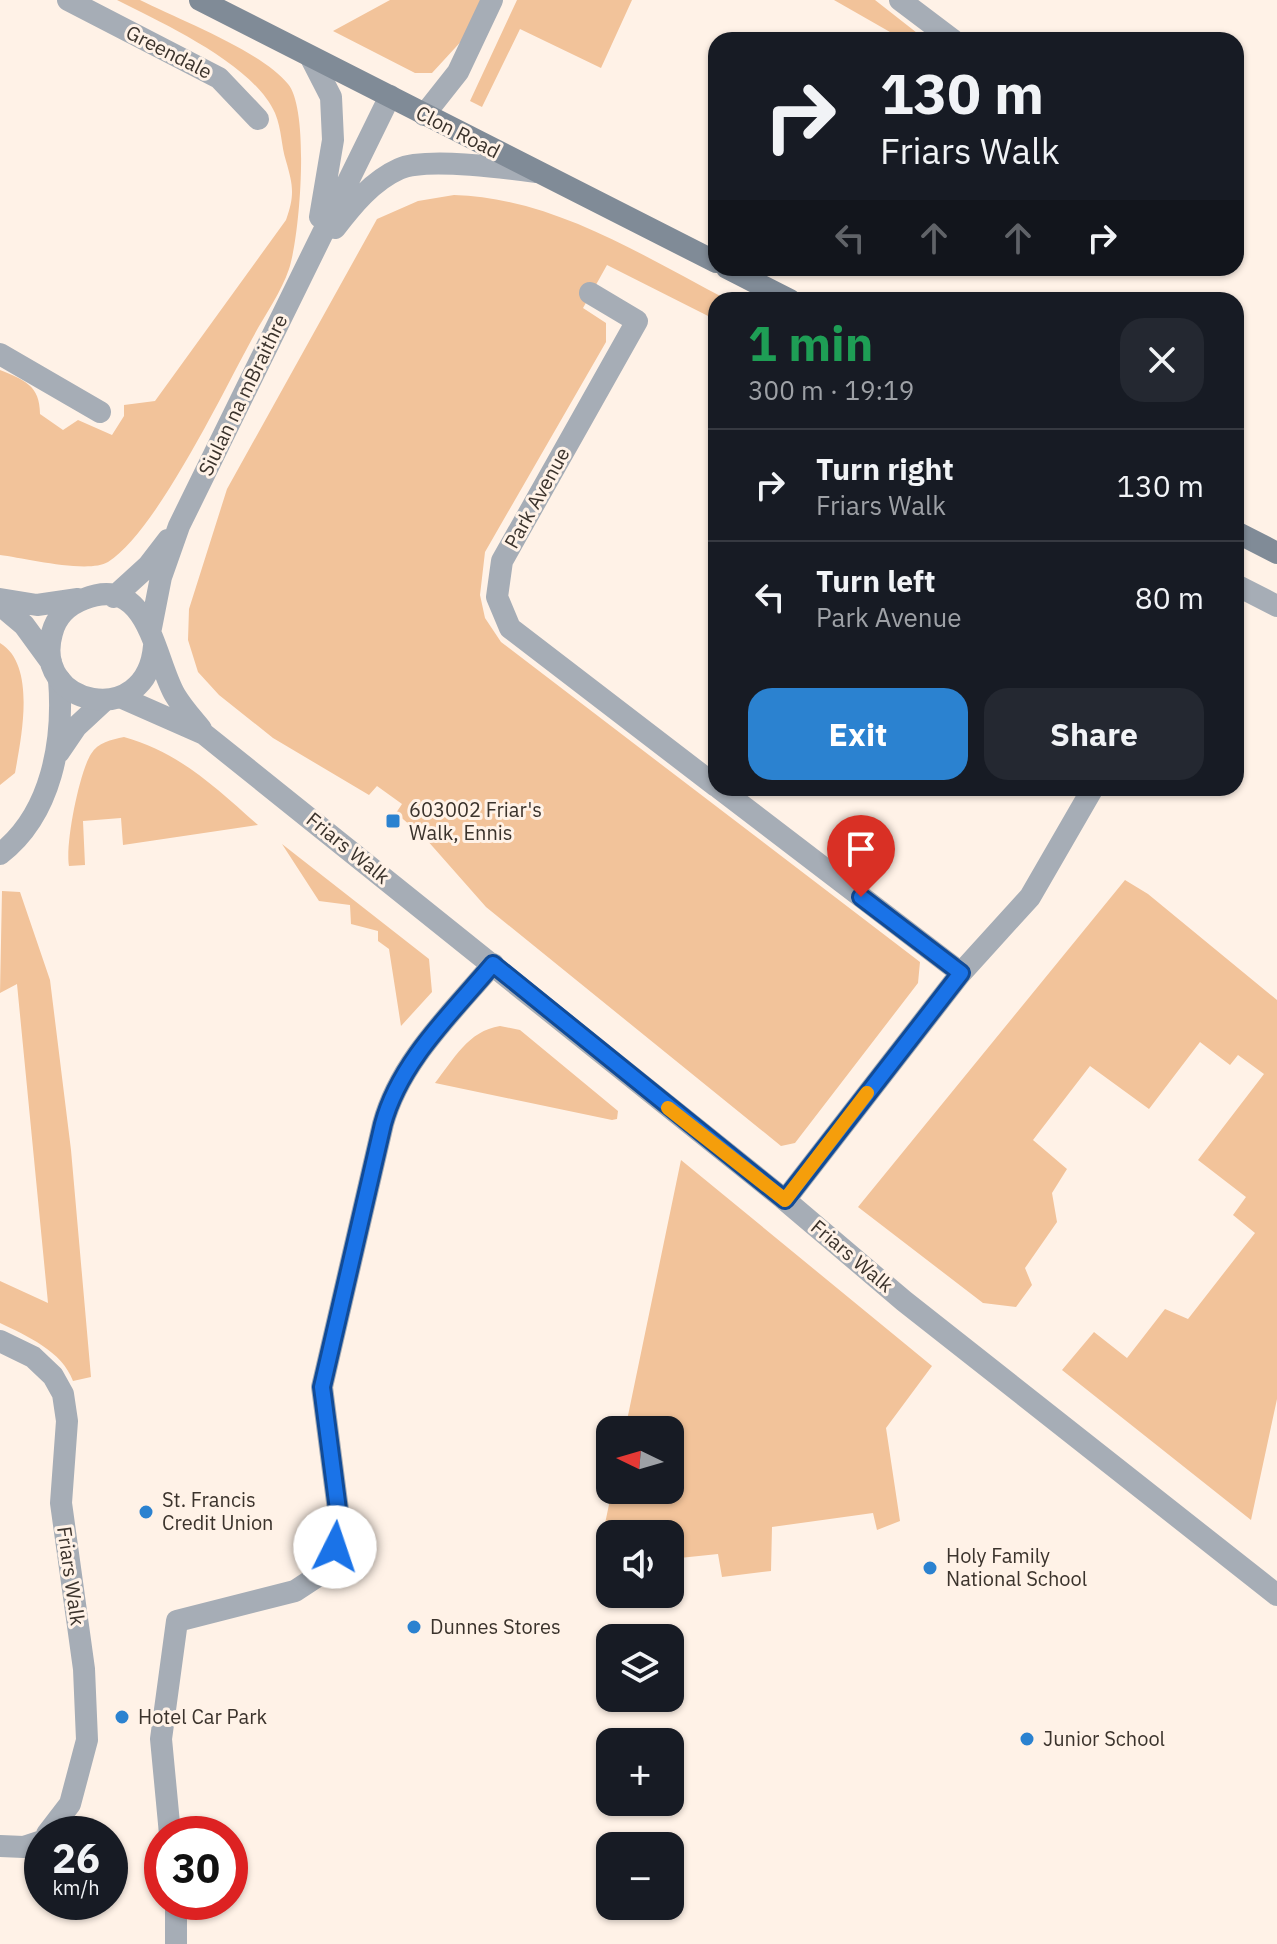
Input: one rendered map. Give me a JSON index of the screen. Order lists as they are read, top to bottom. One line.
{"streets":{"main road":["Clon Road"],"street":["Greendale","Siulan na mBraithre","Park Avenue","Friars Walk"]},"crossings":[["Clon Road","Siulan na mBraithre"],["Siulan na mBraithre","Friars Walk"]],"places":{"transit":["603002 Friar's Walk, Ennis"],"other":["St. Francis Credit Union","Holy Family National School","Dunnes Stores","Hotel Car Park","Junior School"]},"north":"left","page":{"turn":["130 m","Friars Walk"],"heading":["1 min","300 m · 19:19"],"list":[{"name":"Turn right","note":"Friars Walk","value":"130 m"},{"name":"Turn left","note":"Park Avenue","value":"80 m"}],"buttons":["Exit","Share"],"map_buttons":["+","−"],"speed":"26 km/h","limit":"30"}}
